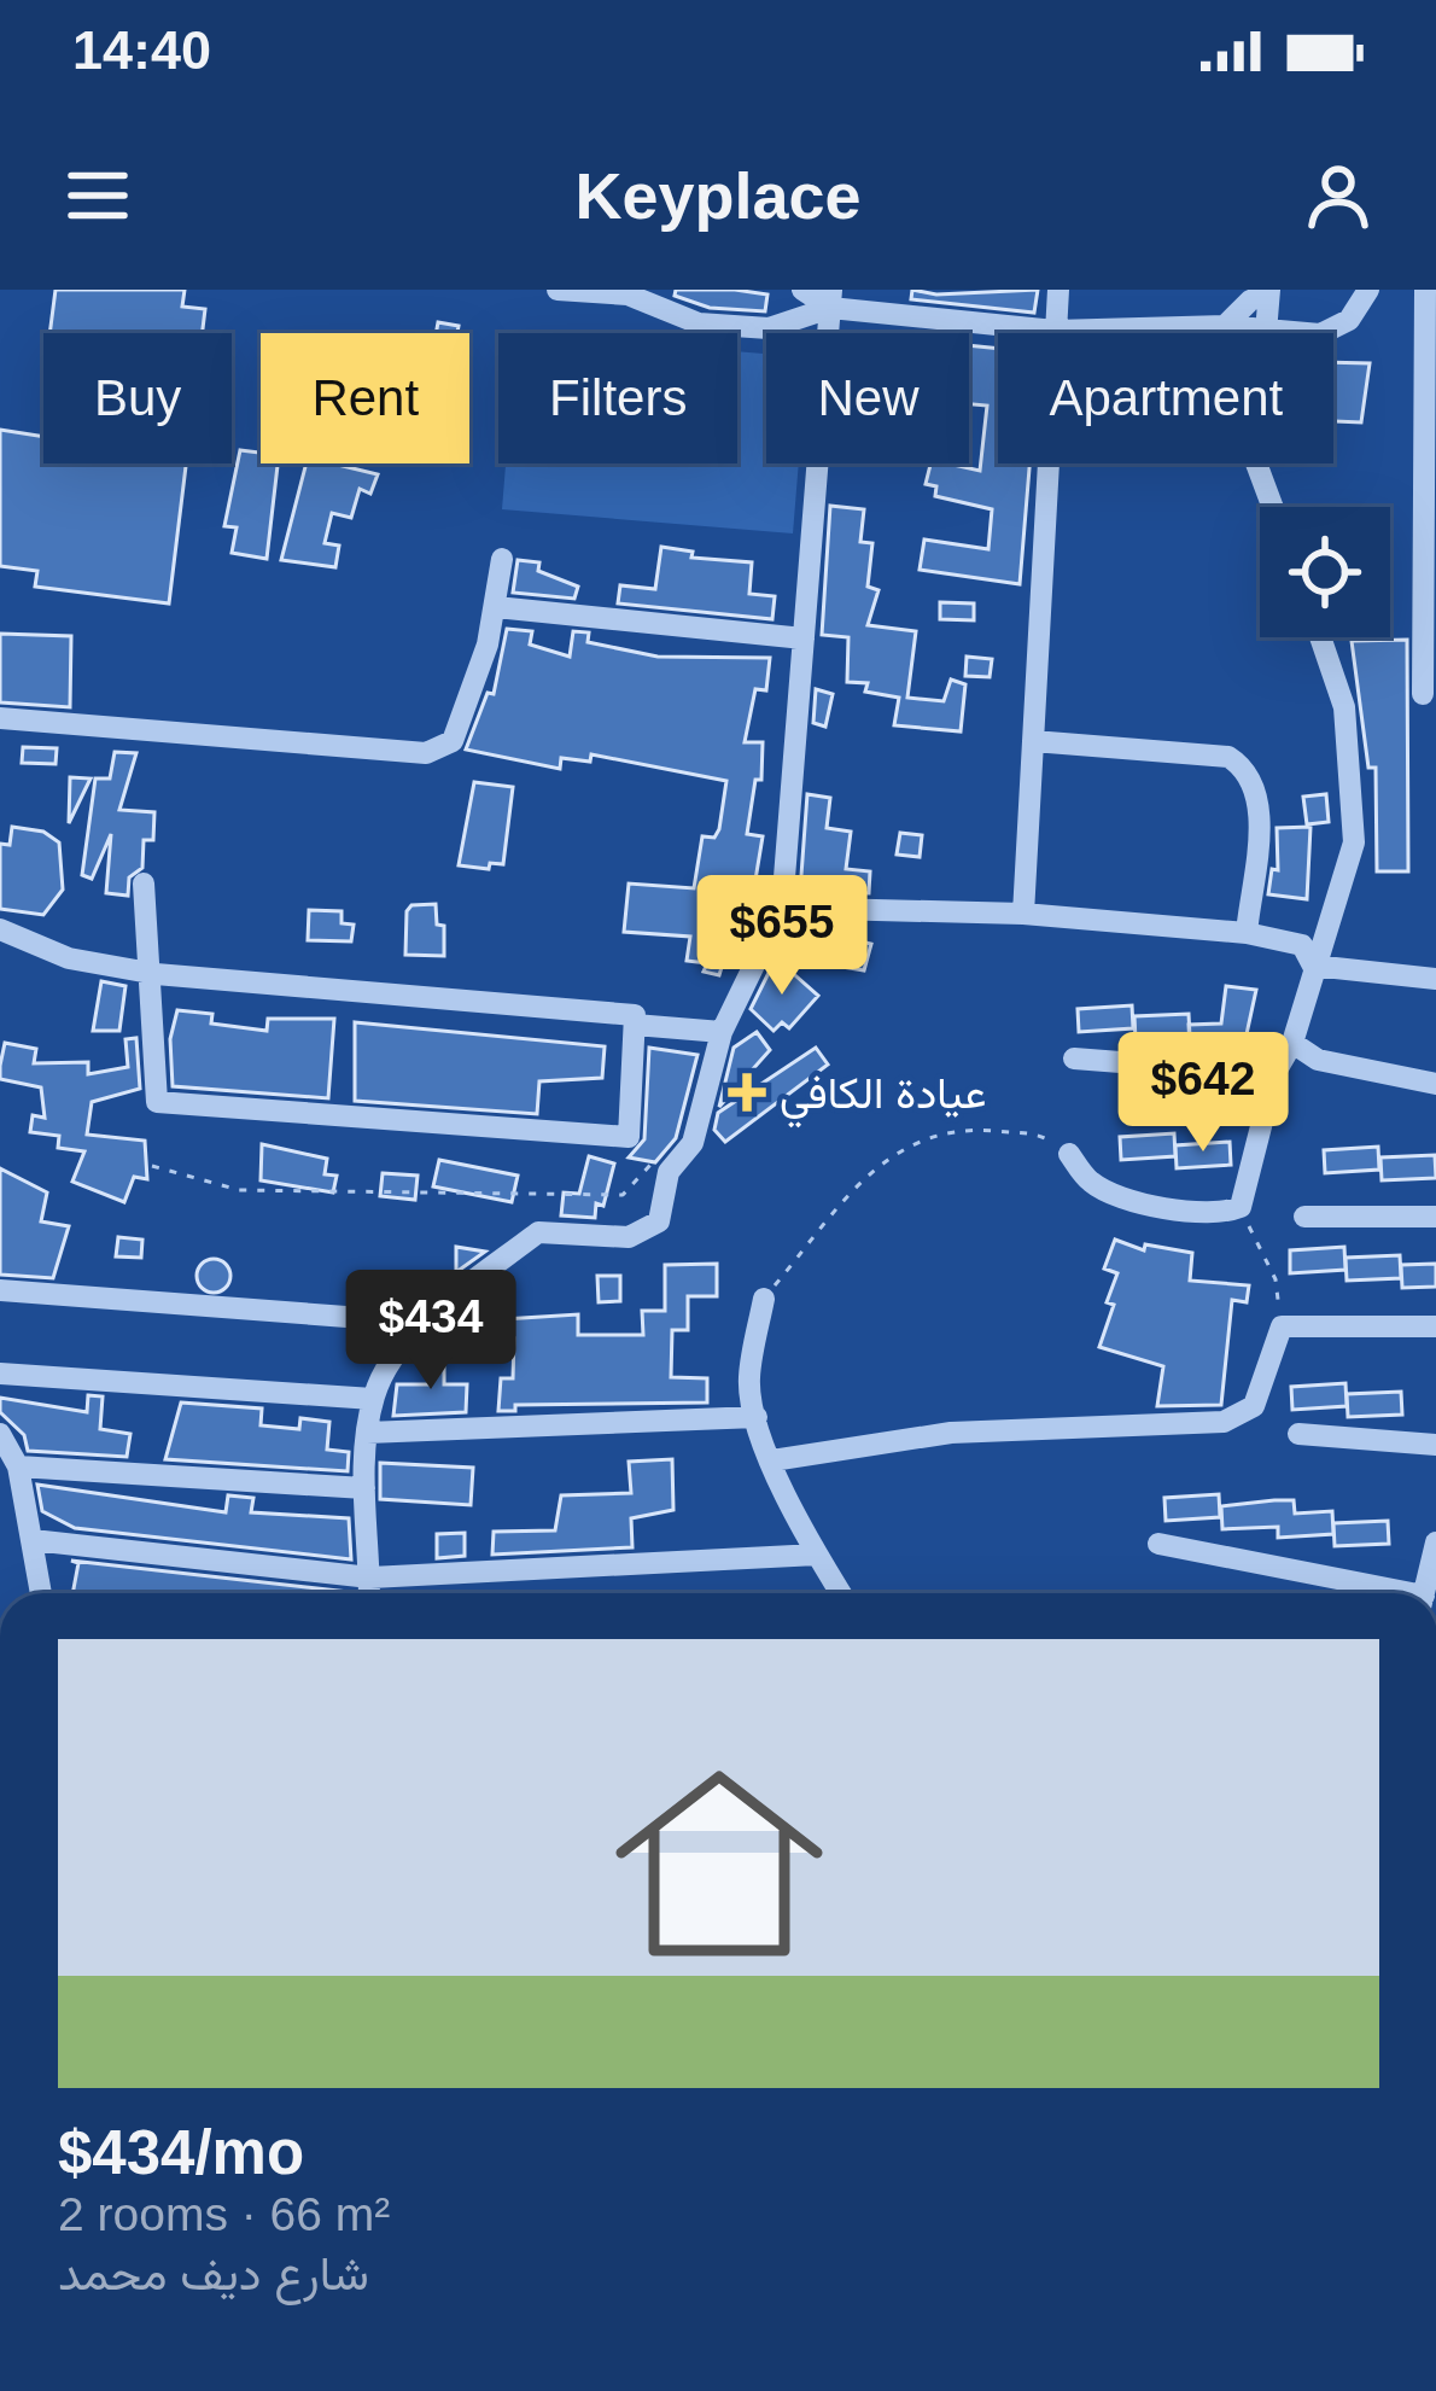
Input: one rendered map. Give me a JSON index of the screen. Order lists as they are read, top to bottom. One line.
{"places":{"health":["عيادة الكافي"]},"page":{"status":"14:40","header":"Keyplace","chip":["Buy","Rent","Filters","New","Apartment"],"price":["$655","$642","$434"],"list":[{"name":"$434/mo","note":"2 rooms · 66 m² · شارع ديف محمد"}]}}
